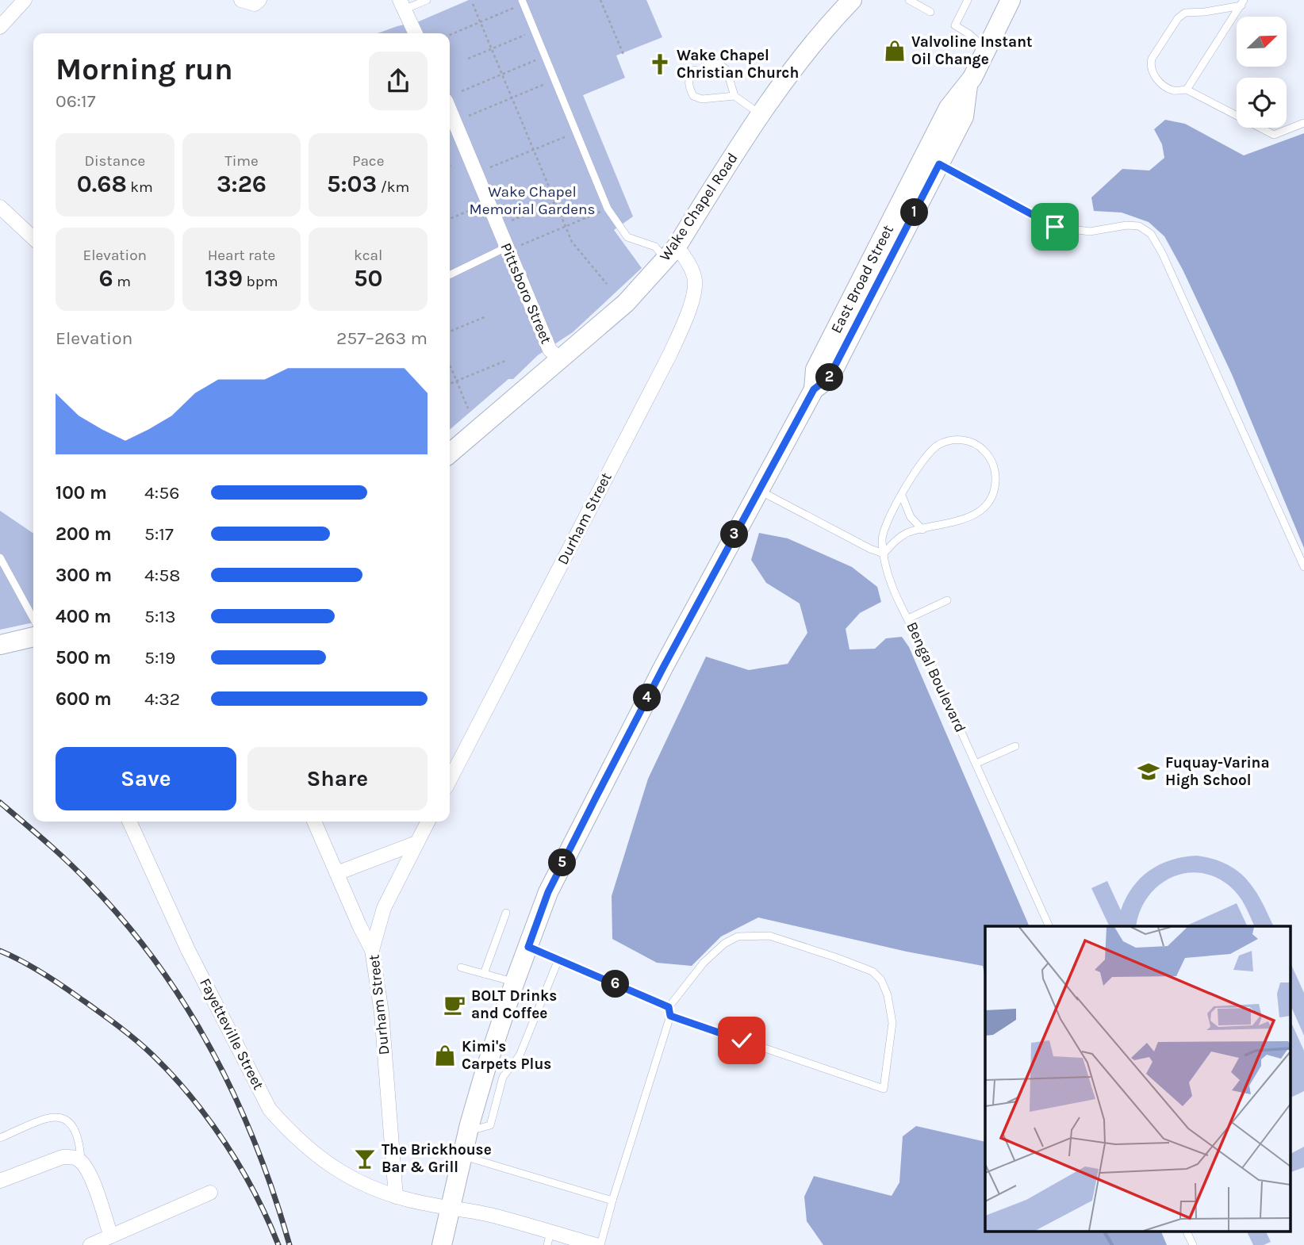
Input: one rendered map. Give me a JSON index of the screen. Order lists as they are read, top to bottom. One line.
{"streets":{"main road":["Wake Chapel Road","East Broad Street"],"street":["Pittsboro Street","Durham Street","Fayetteville Street"],"lane":["Bengal Boulevard"]},"crossings":[["Wake Chapel Road","Pittsboro Street"],["Wake Chapel Road","Durham Street"],["East Broad Street","Fayetteville Street"],["Durham Street","Fayetteville Street"]],"parks":["Wake Chapel Memorial Gardens"],"places":{"shop":["Valvoline Instant Oil Change","Kimi's Carpets Plus"],"church":["Wake Chapel Christian Church"],"school or university":["Fuquay-Varina High School"],"cafe":["BOLT Drinks and Coffee"],"bar":["The Brickhouse Bar & Grill"]},"north":"top right","page":{"heading":["Morning run","06:17"],"stats":[["Distance","0.68 km"],["Time","3:26"],["Pace","5:03 /km"],["Elevation","6 m"],["Heart rate","139 bpm"],["kcal","50"]],"pins":["1","2","3","4","5","6"],"chart":["Elevation","257–263 m"],"list":[{"name":"100 m","note":"4:56"},{"name":"200 m","note":"5:17"},{"name":"300 m","note":"4:58"},{"name":"400 m","note":"5:13"},{"name":"500 m","note":"5:19"},{"name":"600 m","note":"4:32"}],"buttons":["Save","Share"]}}
